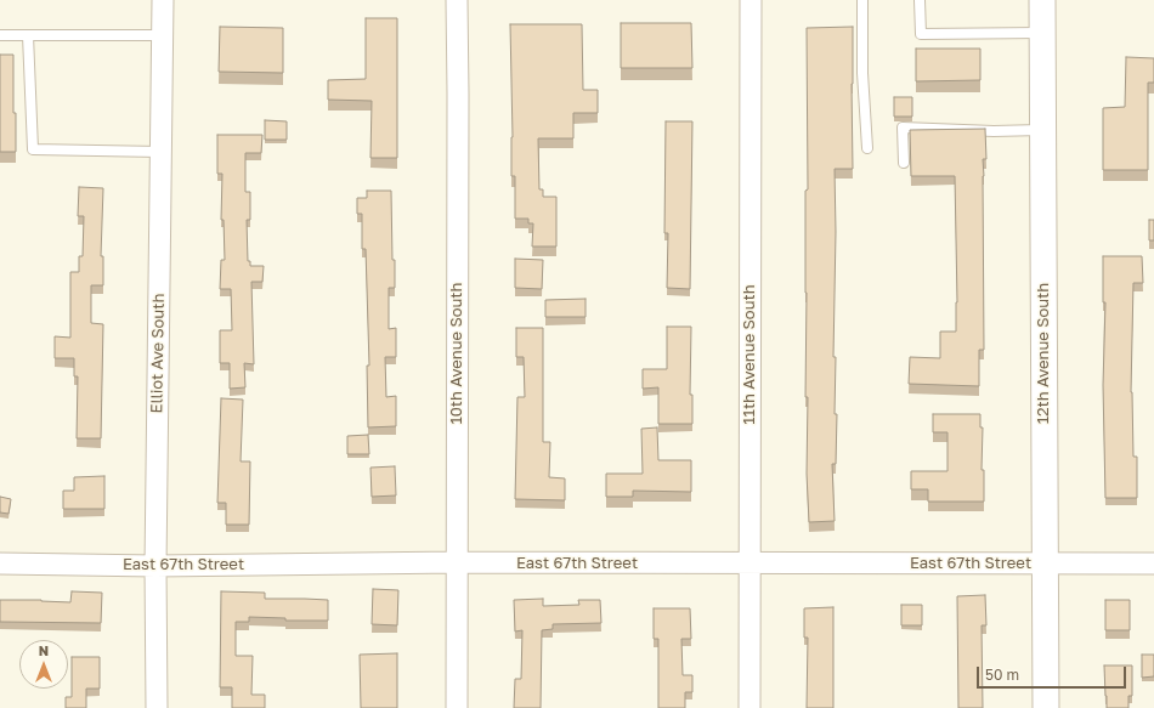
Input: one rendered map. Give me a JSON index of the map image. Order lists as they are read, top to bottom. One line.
{"streets":{"street":["Elliot Ave South","10th Avenue South","12th Avenue South","11th Avenue South","East 67th Street"]},"crossings":[["Elliot Ave South","East 67th Street"],["10th Avenue South","East 67th Street"],["12th Avenue South","East 67th Street"],["11th Avenue South","East 67th Street"]],"scale_bar":"50 m","north":"top"}
